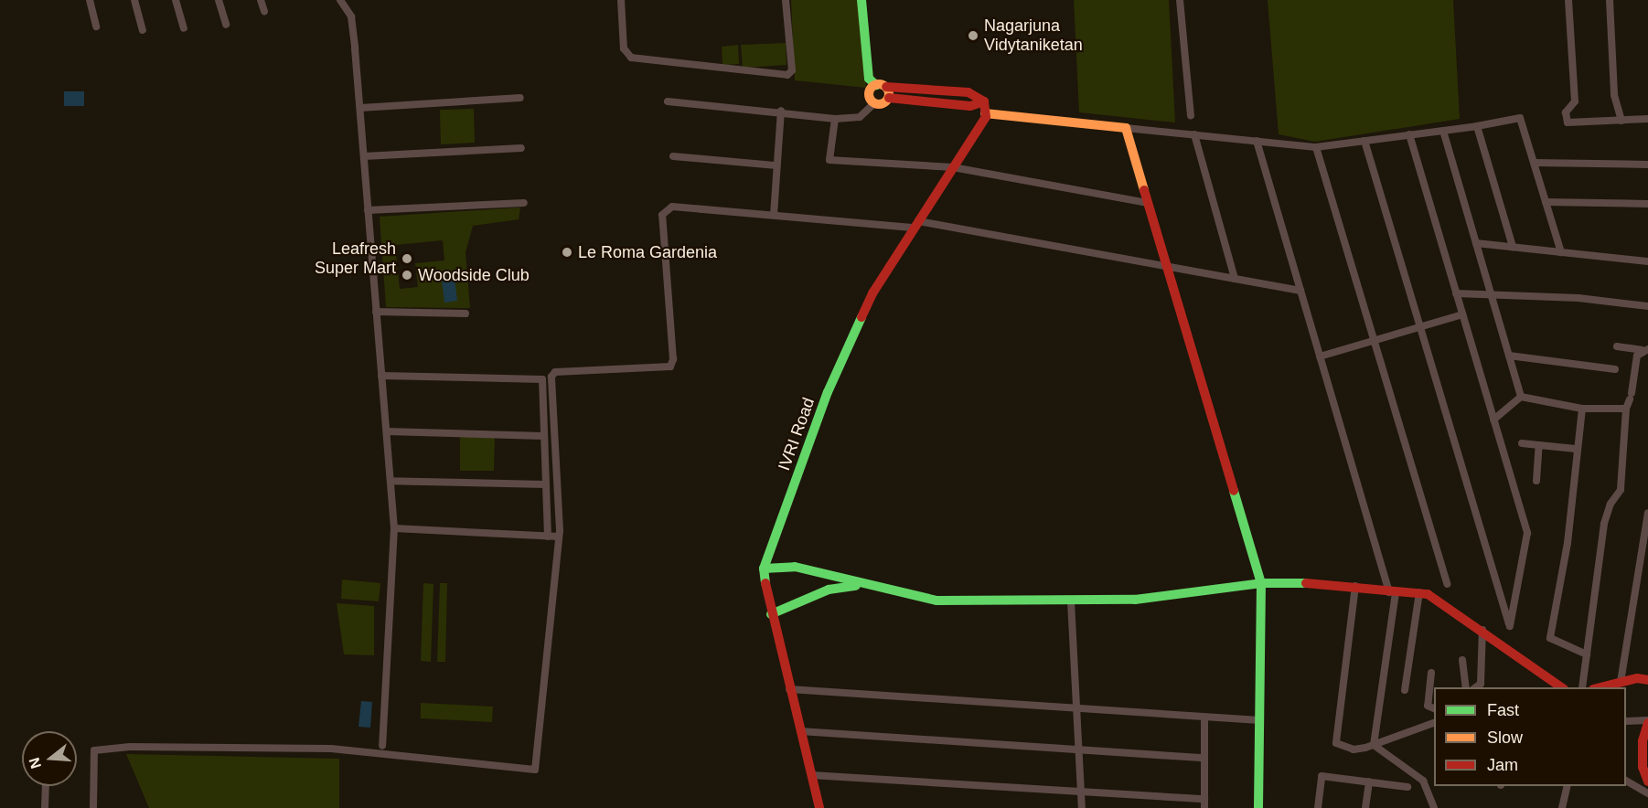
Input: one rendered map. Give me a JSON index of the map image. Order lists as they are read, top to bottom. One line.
{"streets":{"street":["IVRI Road"]},"places":["Nagarjuna Vidytaniketan","Le Roma Gardenia","Leafresh Super Mart","Woodside Club"],"legend":["Fast","Slow","Jam"],"north":"left"}
